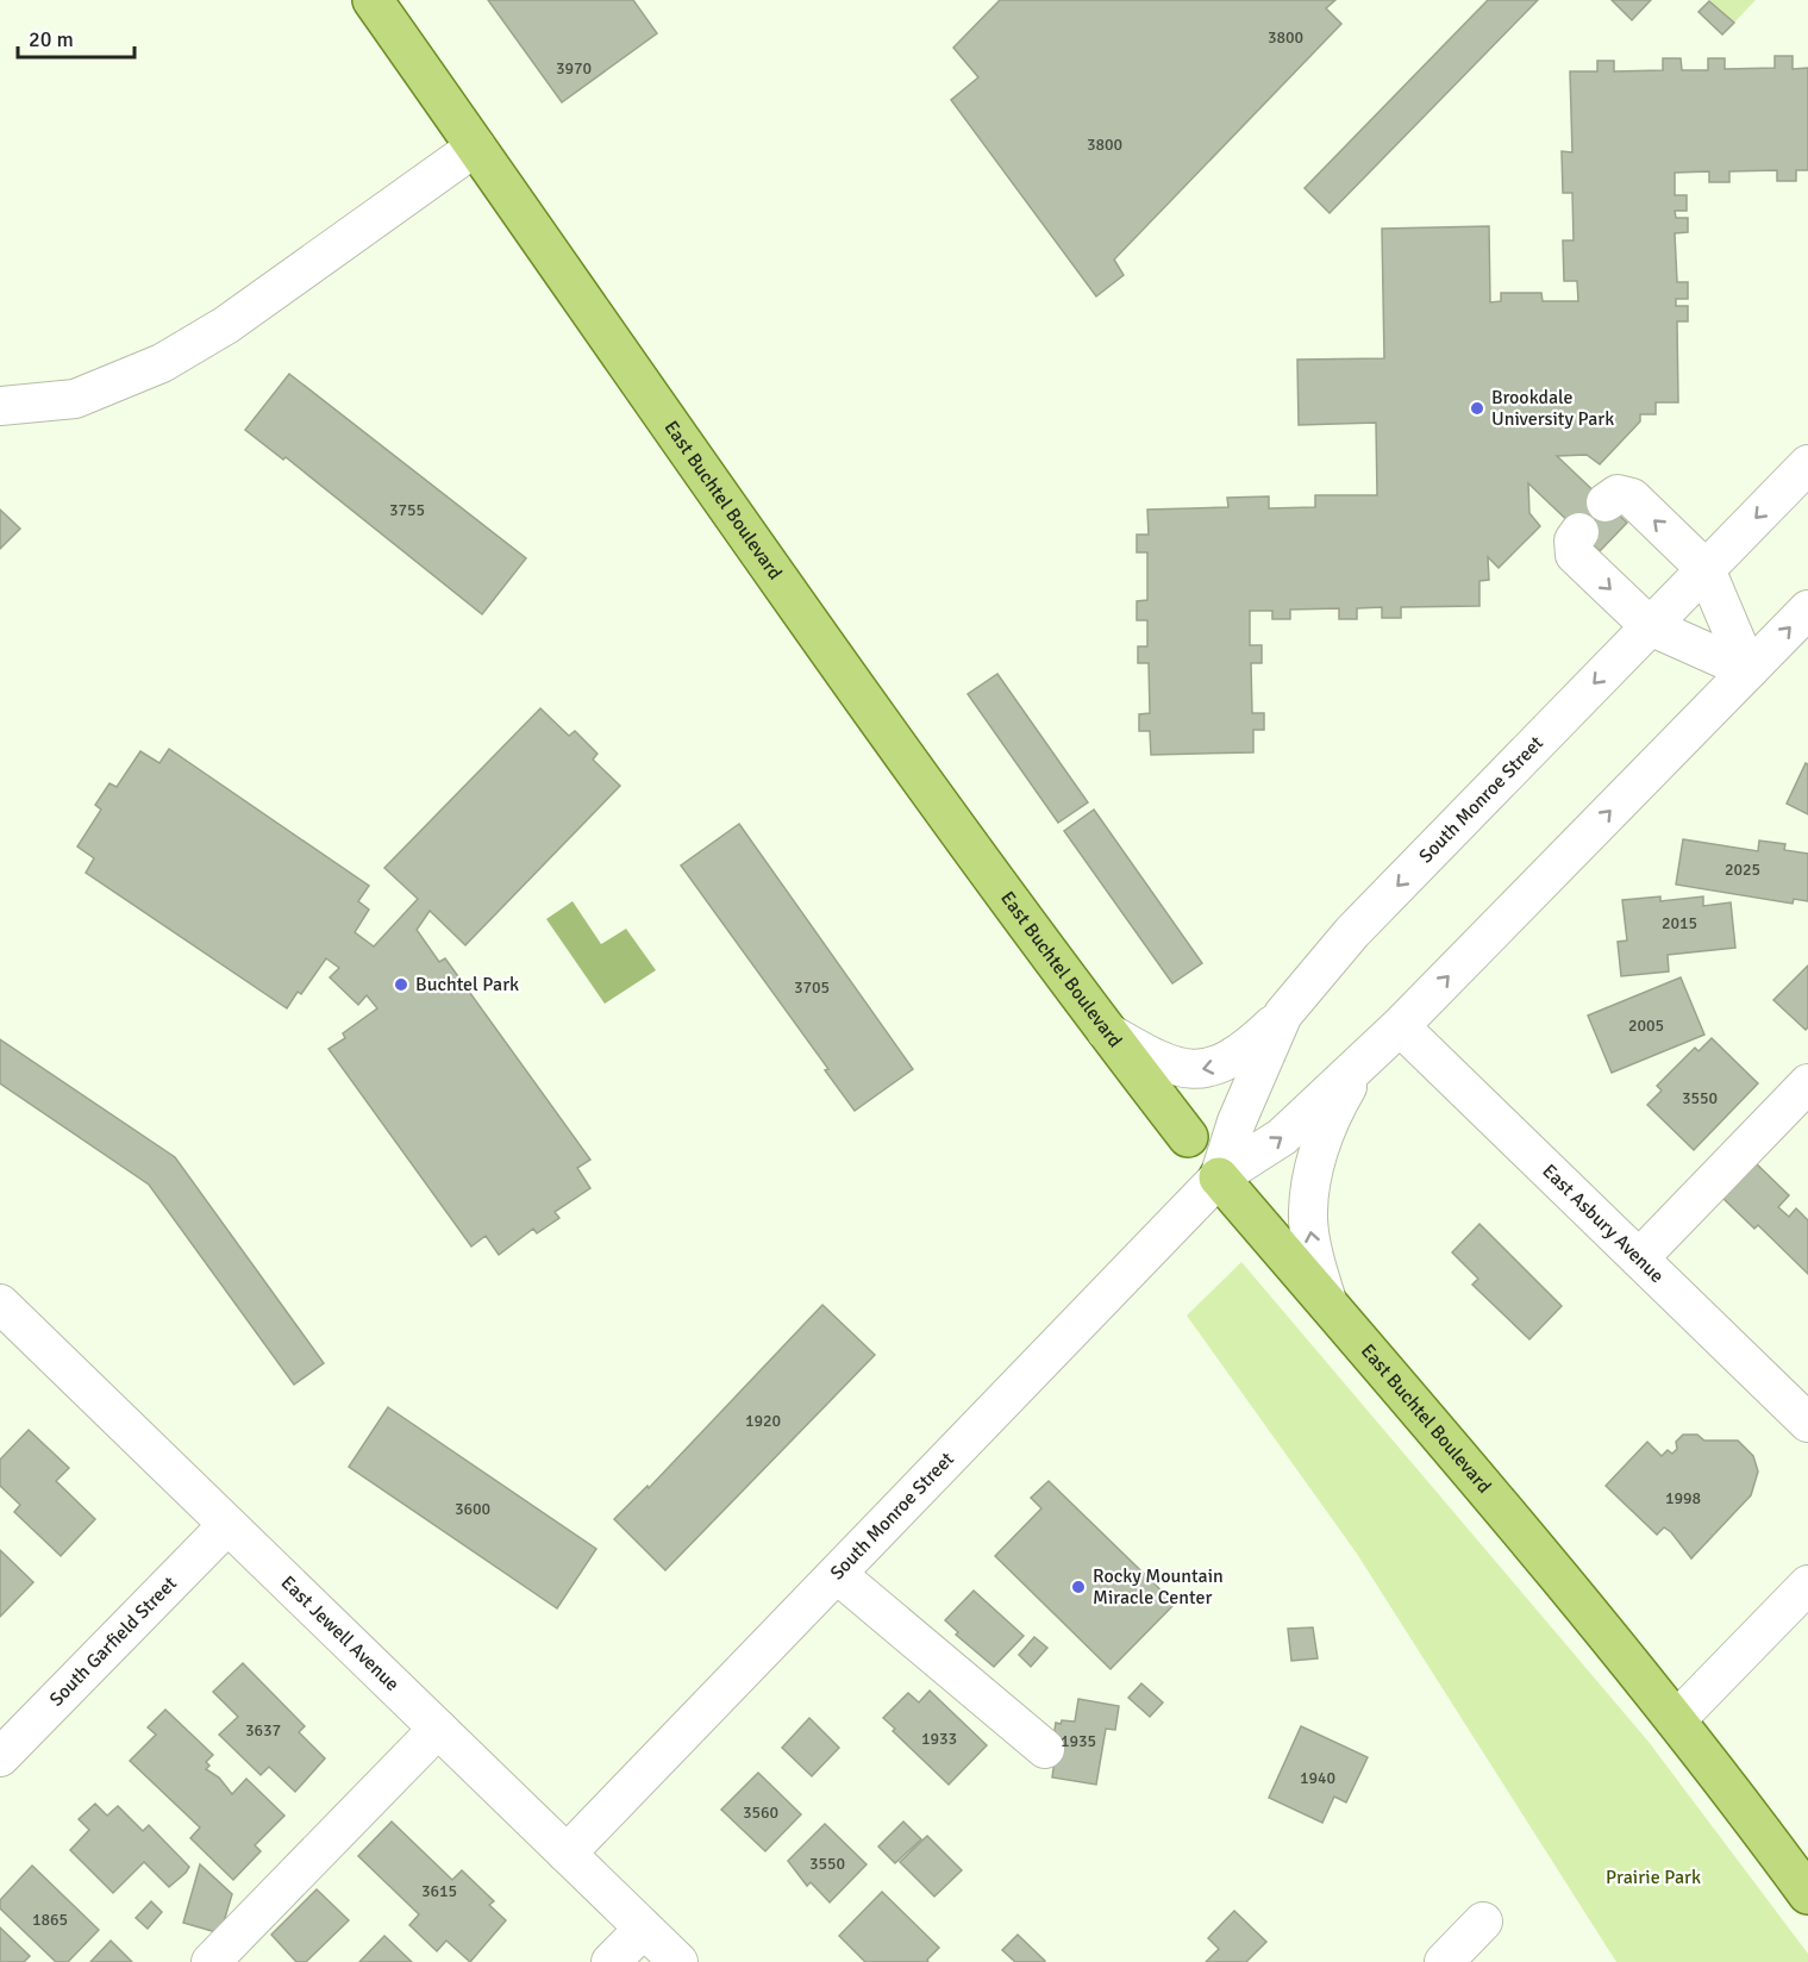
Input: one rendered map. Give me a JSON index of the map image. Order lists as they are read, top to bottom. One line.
{"streets":{"main road":["East Buchtel Boulevard"],"street":["South Monroe Street","East Asbury Avenue","East Jewell Avenue","South Garfield Street"]},"crossings":[["East Buchtel Boulevard","South Monroe Street"],["South Monroe Street","East Asbury Avenue"],["South Monroe Street","East Jewell Avenue"],["East Jewell Avenue","South Garfield Street"]],"parks":["Prairie Park"],"places":["Brookdale University Park","Buchtel Park","Rocky Mountain Miracle Center"],"house_numbers":["3800","3970","3800","3755","2025","2015","3705","2005","3550","1920","1998","3600","3637","1933","1935","1940","3560","3550","3615","1865"],"scale_bar":"20 m"}
